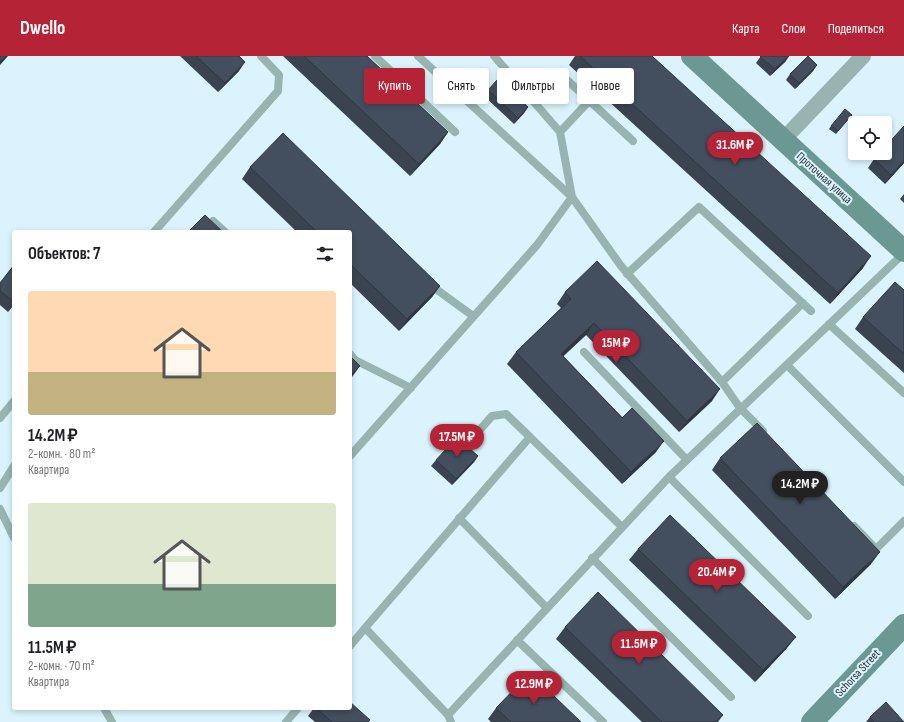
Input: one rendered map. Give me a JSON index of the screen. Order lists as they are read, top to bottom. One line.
{"streets":{"street":["Проточная улица","Schorsa Street"]},"page":{"header":"Dwello","nav":["Карта","Слои","Поделиться"],"chip":["Купить","Снять","Фильтры","Новое"],"price":["31.6M ₽","15M ₽","17.5M ₽","14.2M ₽","20.4M ₽","11.5M ₽","12.9M ₽"],"heading":"Объектов: 7","list":[{"name":"14.2M ₽","note":"2-комн. · 80 m² · Квартира"},{"name":"11.5M ₽","note":"2-комн. · 70 m² · Квартира"}]}}
